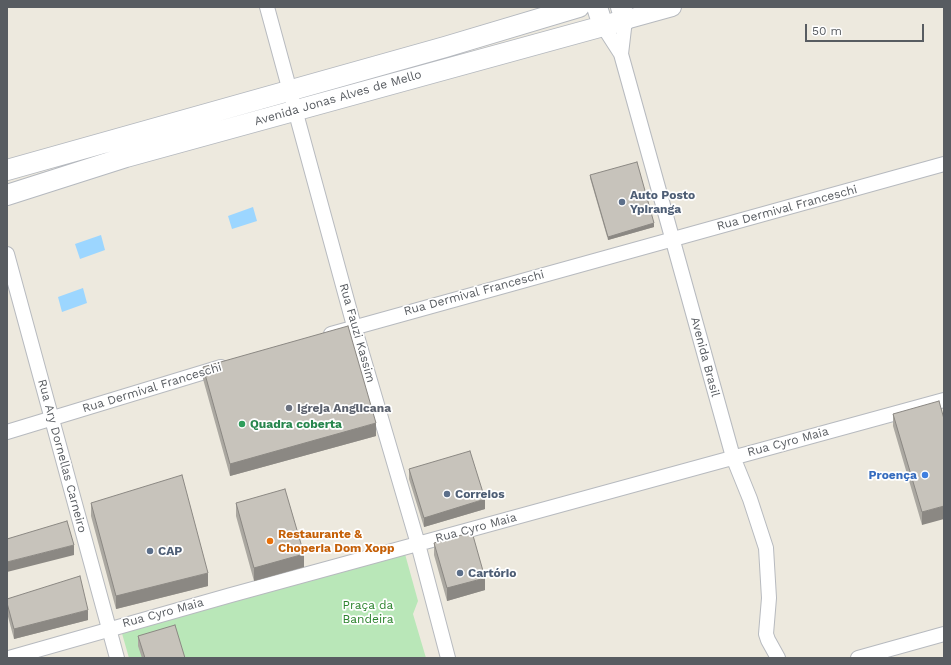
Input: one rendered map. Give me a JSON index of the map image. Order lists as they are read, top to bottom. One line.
{"streets":{"main road":["Avenida Jonas Alves de Mello","Avenida Brasil"],"street":["Rua Dermival Franceschi","Rua Fauzi Kassim","Rua Cyro Maia","Rua Ary Dornellas Carneiro"]},"crossings":[["Avenida Jonas Alves de Mello","Rua Fauzi Kassim"],["Avenida Jonas Alves de Mello","Avenida Brasil"],["Rua Dermival Franceschi","Rua Fauzi Kassim"],["Rua Dermival Franceschi","Avenida Brasil"],["Rua Dermival Franceschi","Rua Ary Dornellas Carneiro"],["Rua Fauzi Kassim","Rua Cyro Maia"],["Avenida Brasil","Rua Cyro Maia"],["Rua Cyro Maia","Rua Ary Dornellas Carneiro"]],"parks":["Praça da Bandeira"],"places":["Auto Posto Ypiranga","Igreja Anglicana","Quadra coberta","Proença","Correios","Restaurante & Choperia Dom Xopp","CAP","Cartório"],"scale_bar":"50 m"}
